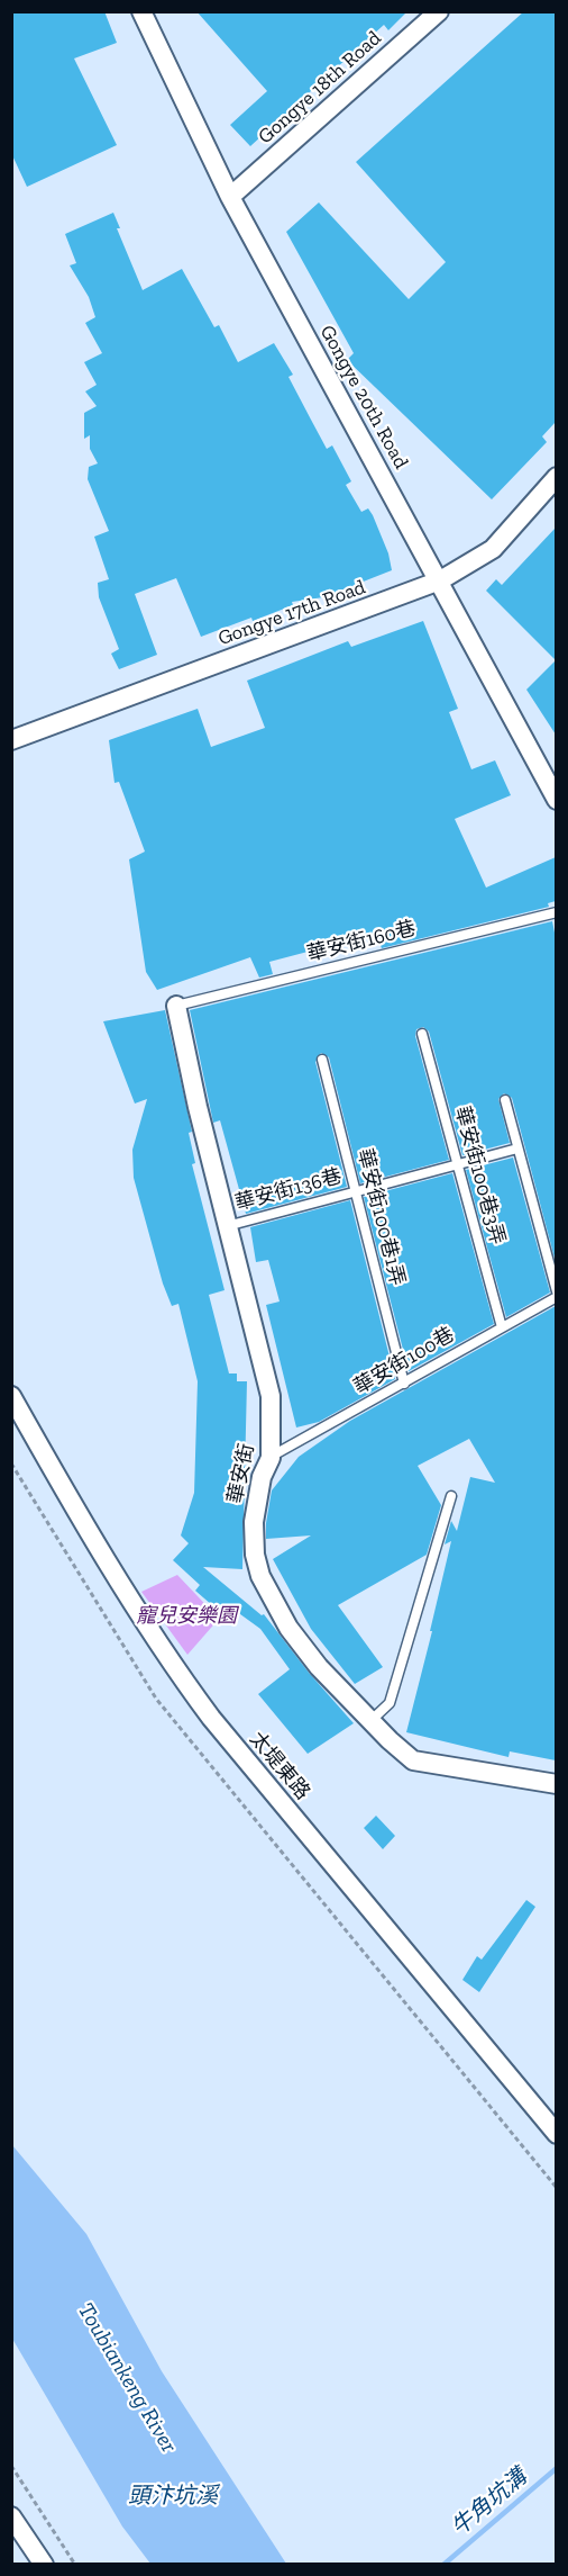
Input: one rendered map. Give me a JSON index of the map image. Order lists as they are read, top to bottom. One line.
{"streets":{"street":["Gongye 18th Road","Gongye 20th Road","Gongye 17th Road","華安街","太堤東路"],"lane":["華安街160巷","華安街100巷3弄","華安街136巷","華安街100巷1弄","華安街100巷"]},"crossings":[["Gongye 18th Road","Gongye 20th Road"],["Gongye 20th Road","Gongye 17th Road"],["華安街160巷","華安街"],["華安街100巷3弄","華安街136巷"],["華安街100巷3弄","華安街100巷"],["華安街136巷","華安街100巷1弄"],["華安街136巷","華安街100巷"],["華安街136巷","華安街"],["華安街100巷1弄","華安街100巷"],["華安街100巷","華安街"]],"water":["Toubiankeng River","頭汴坑溪","牛角坑溝"],"parks":["寵兒安樂園"]}
